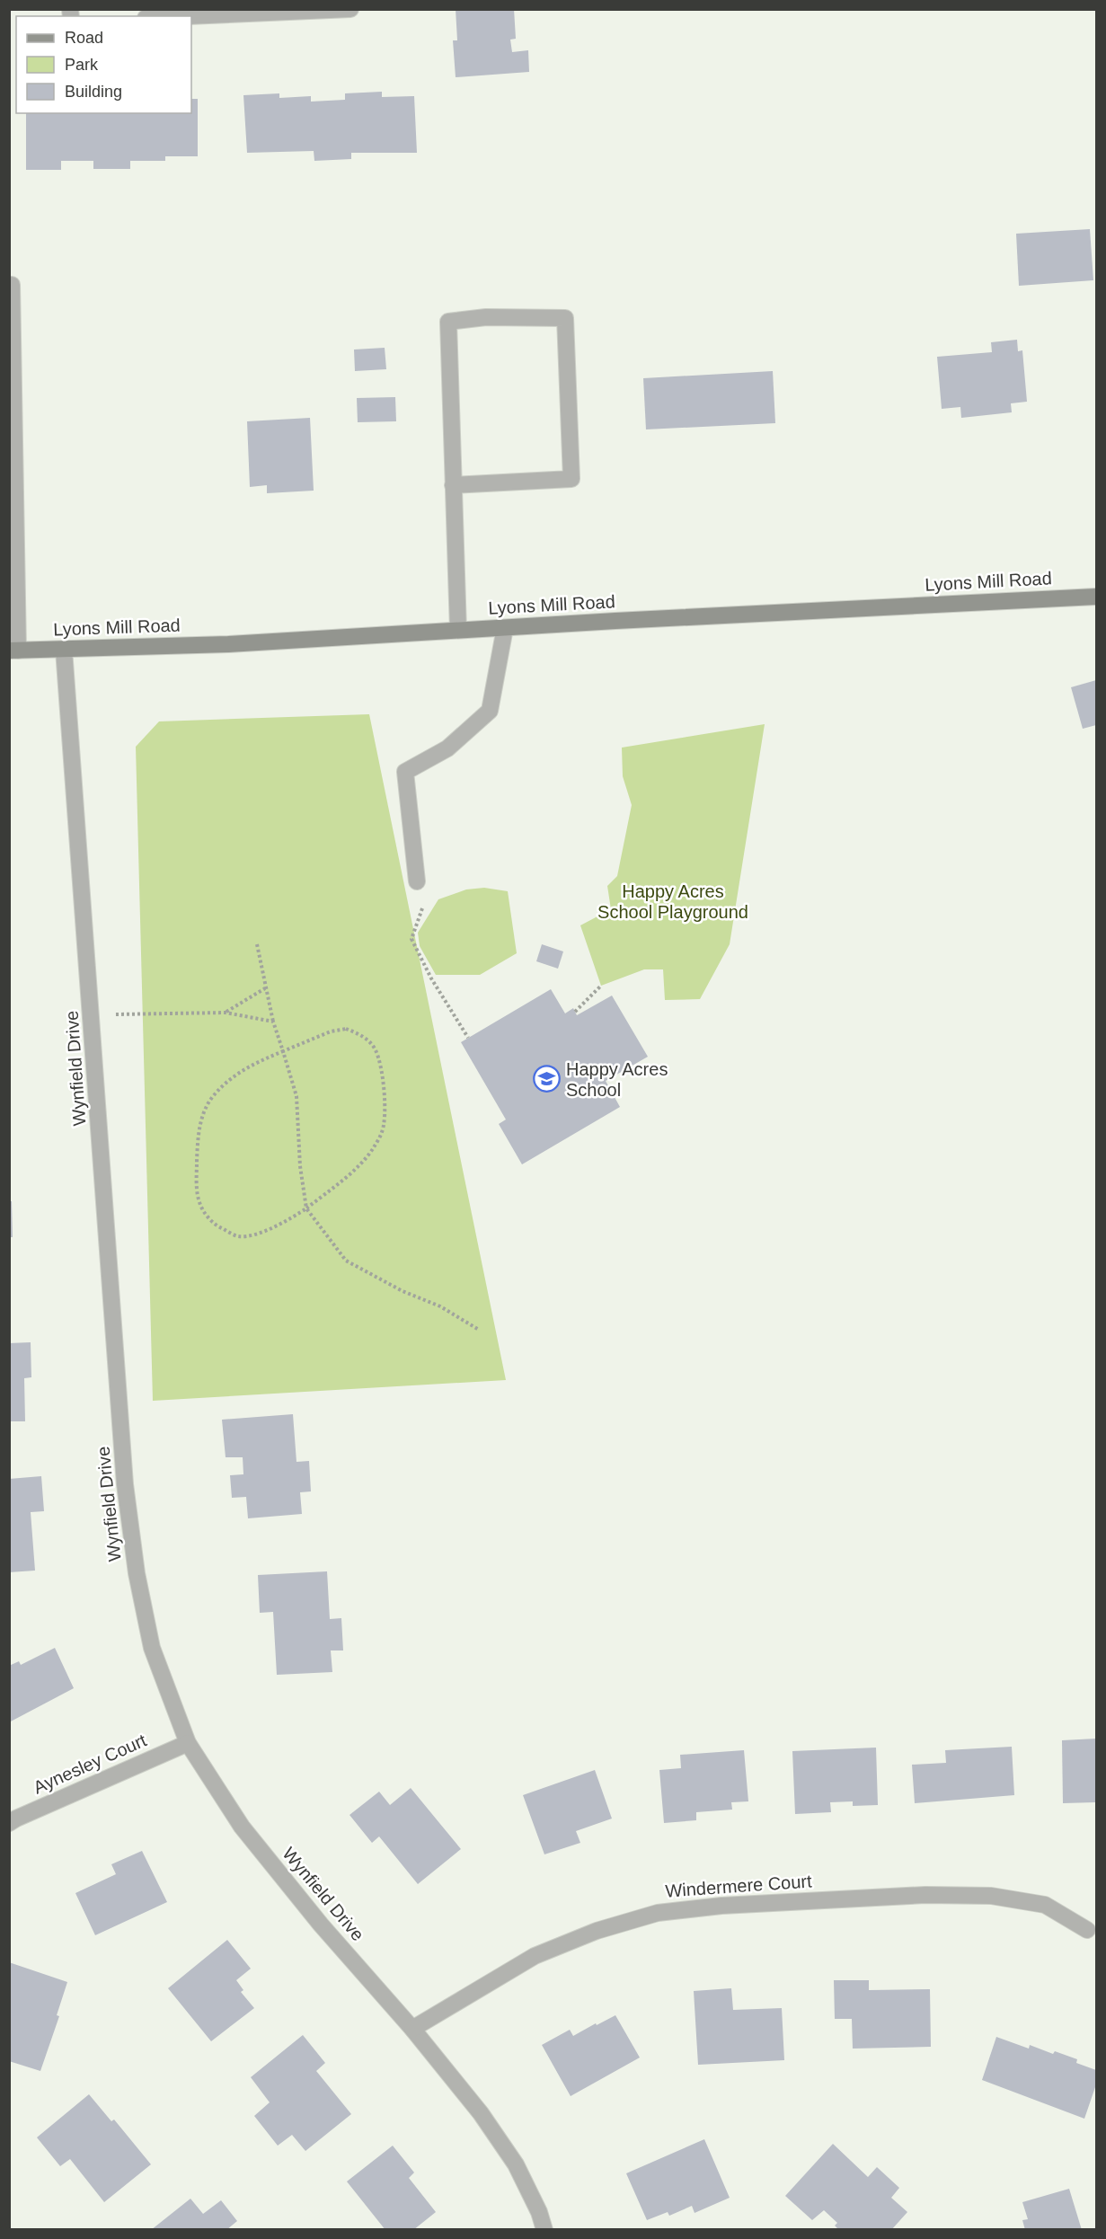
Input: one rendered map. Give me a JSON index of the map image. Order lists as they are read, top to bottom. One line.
{"streets":{"main road":["Lyons Mill Road"],"street":["Wynfield Drive","Aynesley Court","Windermere Court"]},"crossings":[["Lyons Mill Road","Wynfield Drive"],["Wynfield Drive","Aynesley Court"],["Wynfield Drive","Windermere Court"]],"parks":["Happy Acres School Playground"],"places":{"school or university":["Happy Acres School"]},"legend":["Road","Park","Building"]}
